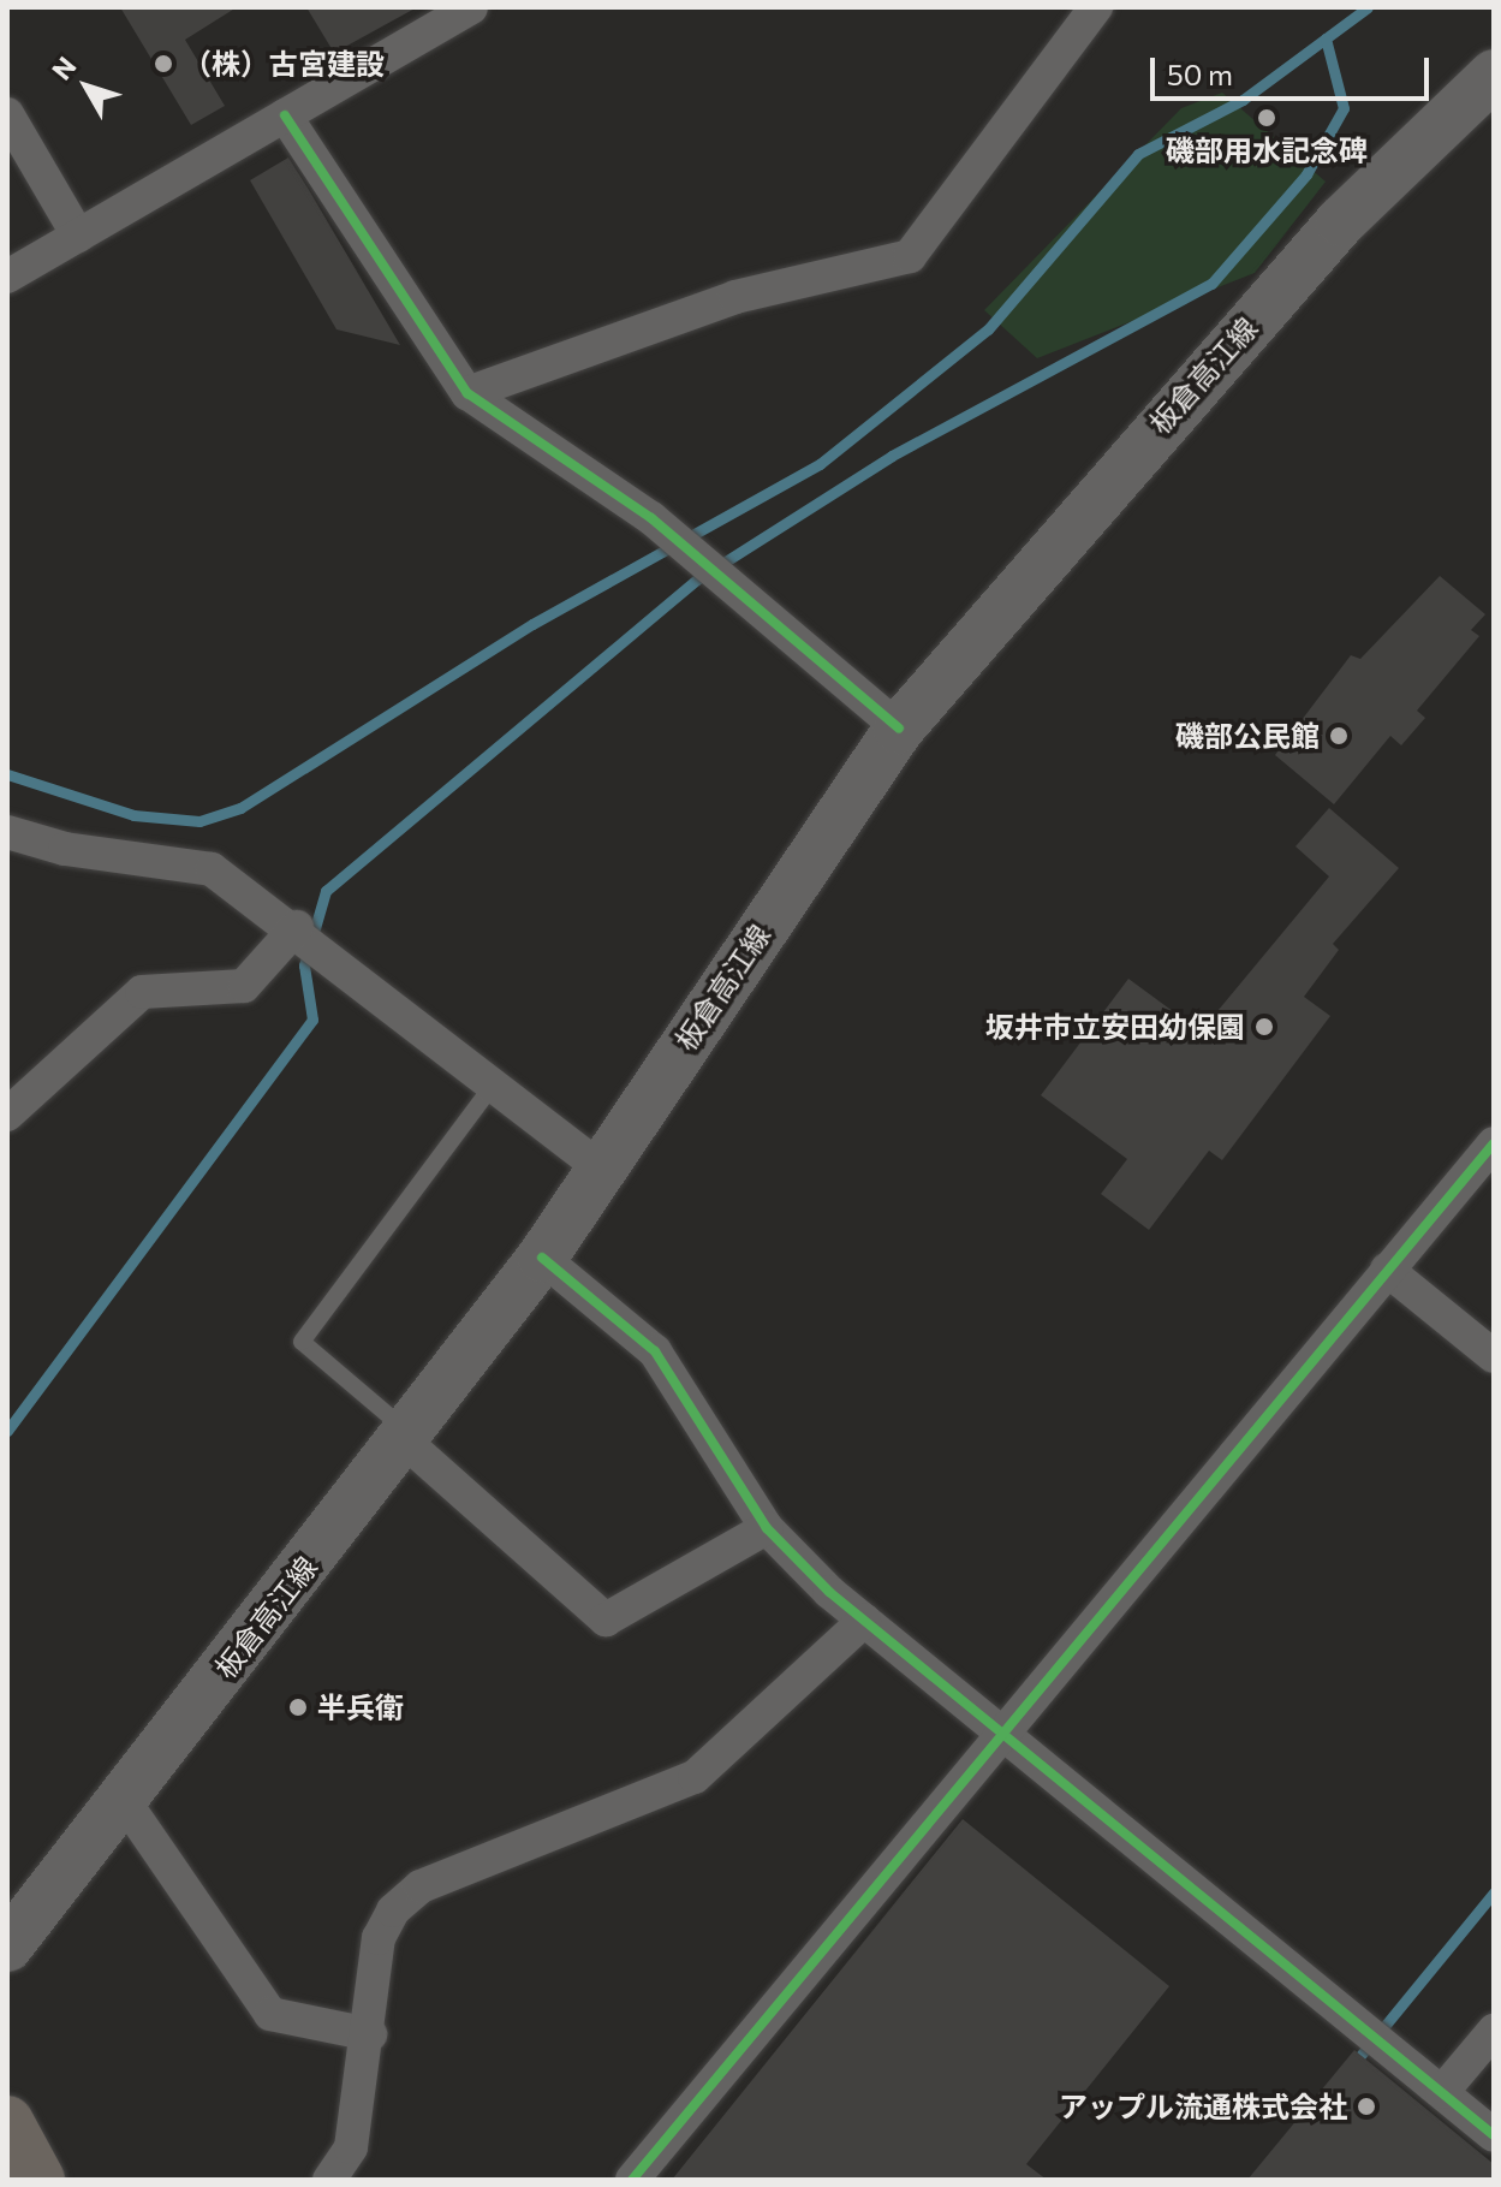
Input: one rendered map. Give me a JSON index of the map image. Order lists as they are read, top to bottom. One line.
{"streets":{"main road":["板倉高江線"]},"places":["（株）古宮建設","磯部用水記念碑","磯部公民館","坂井市立安田幼保園","半兵衛","アップル流通株式会社"],"scale_bar":"50 m","north":"top left"}
